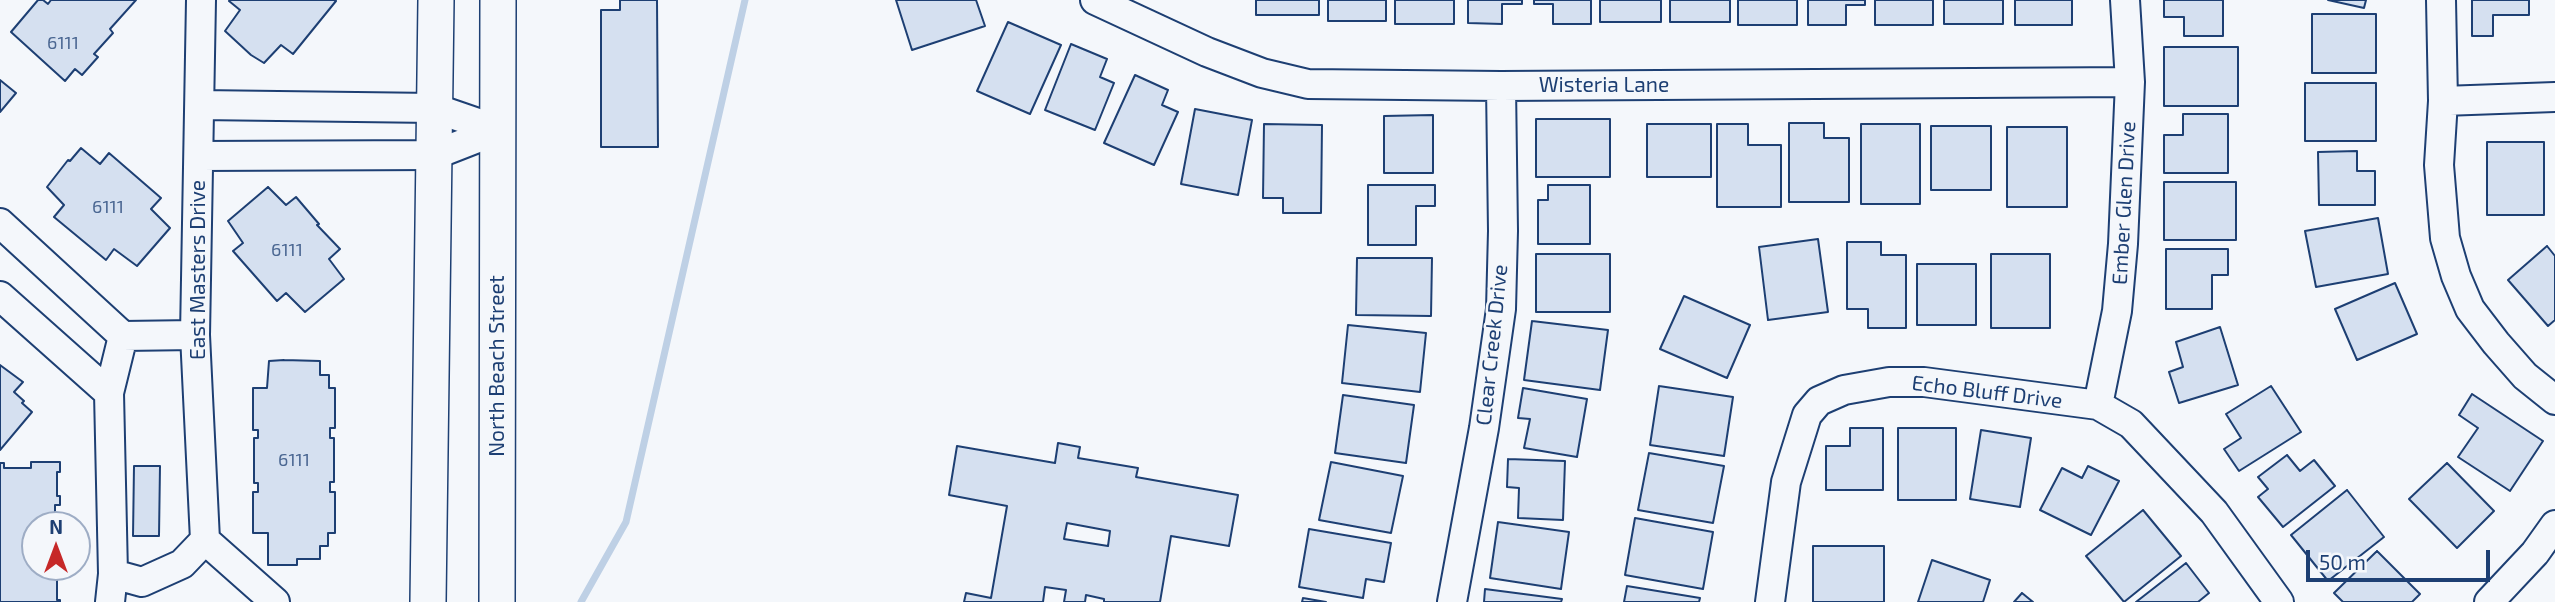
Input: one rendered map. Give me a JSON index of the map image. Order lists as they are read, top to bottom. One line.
{"streets":{"main road":["North Beach Street"],"street":["Wisteria Lane","Ember Glen Drive","East Masters Drive","Clear Creek Drive","Echo Bluff Drive"]},"crossings":[["Wisteria Lane","Ember Glen Drive"],["Wisteria Lane","Clear Creek Drive"],["Ember Glen Drive","Echo Bluff Drive"]],"house_numbers":["6111","6111","6111","6111"],"scale_bar":"50 m","north":"top"}
